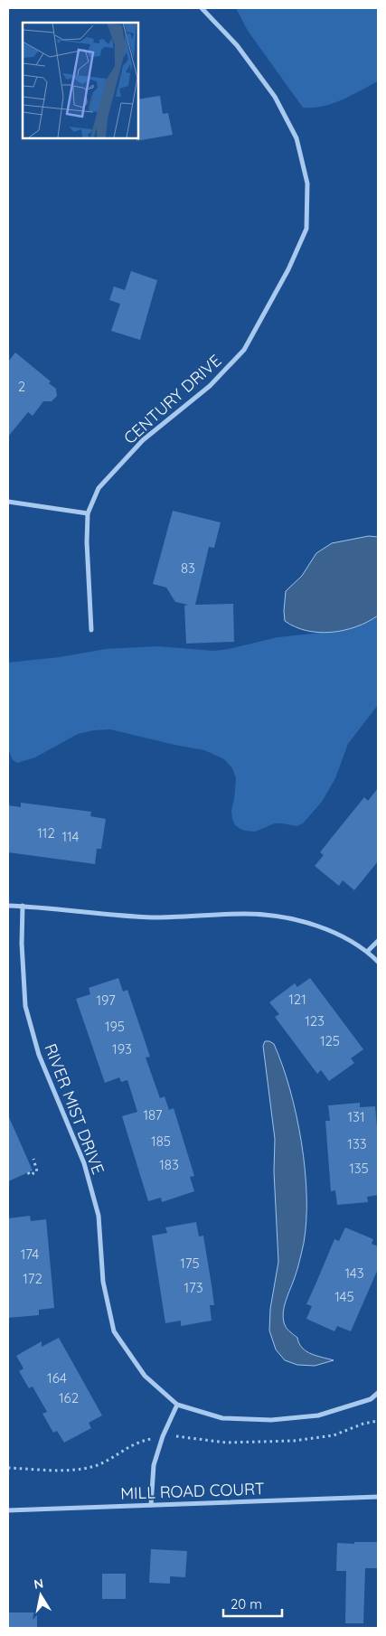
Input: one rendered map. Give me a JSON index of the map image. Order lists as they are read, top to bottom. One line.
{"streets":{"street":["CENTURY DRIVE","RIVER MIST DRIVE","MILL ROAD COURT"]},"house_numbers":["2","83","112","114","121","197","123","195","125","193","187","131","185","133","183","135","174","175","143","172","173","145","164","162"],"scale_bar":"20 m","north":"top"}
